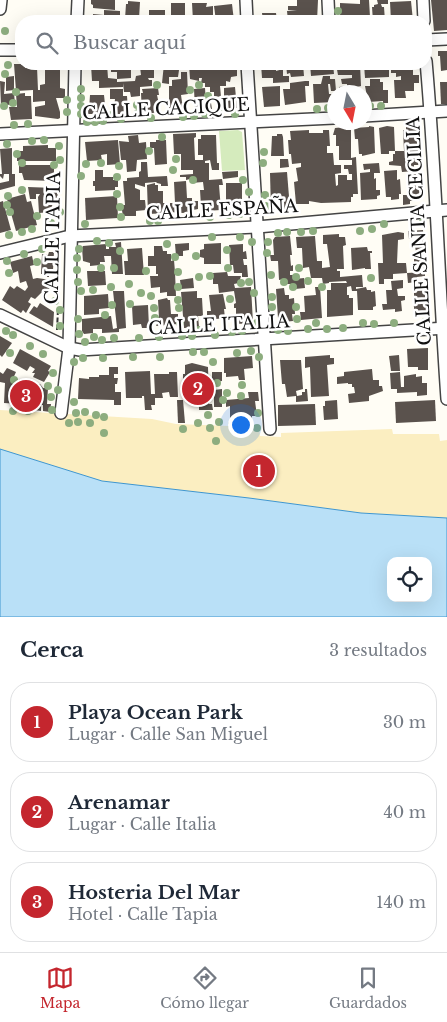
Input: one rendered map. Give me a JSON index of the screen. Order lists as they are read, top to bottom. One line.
{"streets":{"street":["CALLE CACIQUE","CALLE ESPAÑA","CALLE SANTA CECILIA","CALLE TAPIA","CALLE ITALIA"]},"crossings":[["CALLE CACIQUE","CALLE TAPIA"],["CALLE ESPAÑA","CALLE SANTA CECILIA"],["CALLE ESPAÑA","CALLE TAPIA"],["CALLE SANTA CECILIA","CALLE ITALIA"],["CALLE TAPIA","CALLE ITALIA"]],"north":"bottom","page":{"search":"Buscar aquí","pins":["2","3","1"],"heading":["Cerca","3 resultados"],"list":[{"mark":"1","name":"Playa Ocean Park","note":"Lugar · Calle San Miguel","value":"30 m"},{"mark":"2","name":"Arenamar","note":"Lugar · Calle Italia","value":"40 m"},{"mark":"3","name":"Hosteria Del Mar","note":"Hotel · Calle Tapia","value":"140 m"}],"nav":["Mapa","Cómo llegar","Guardados"]}}
